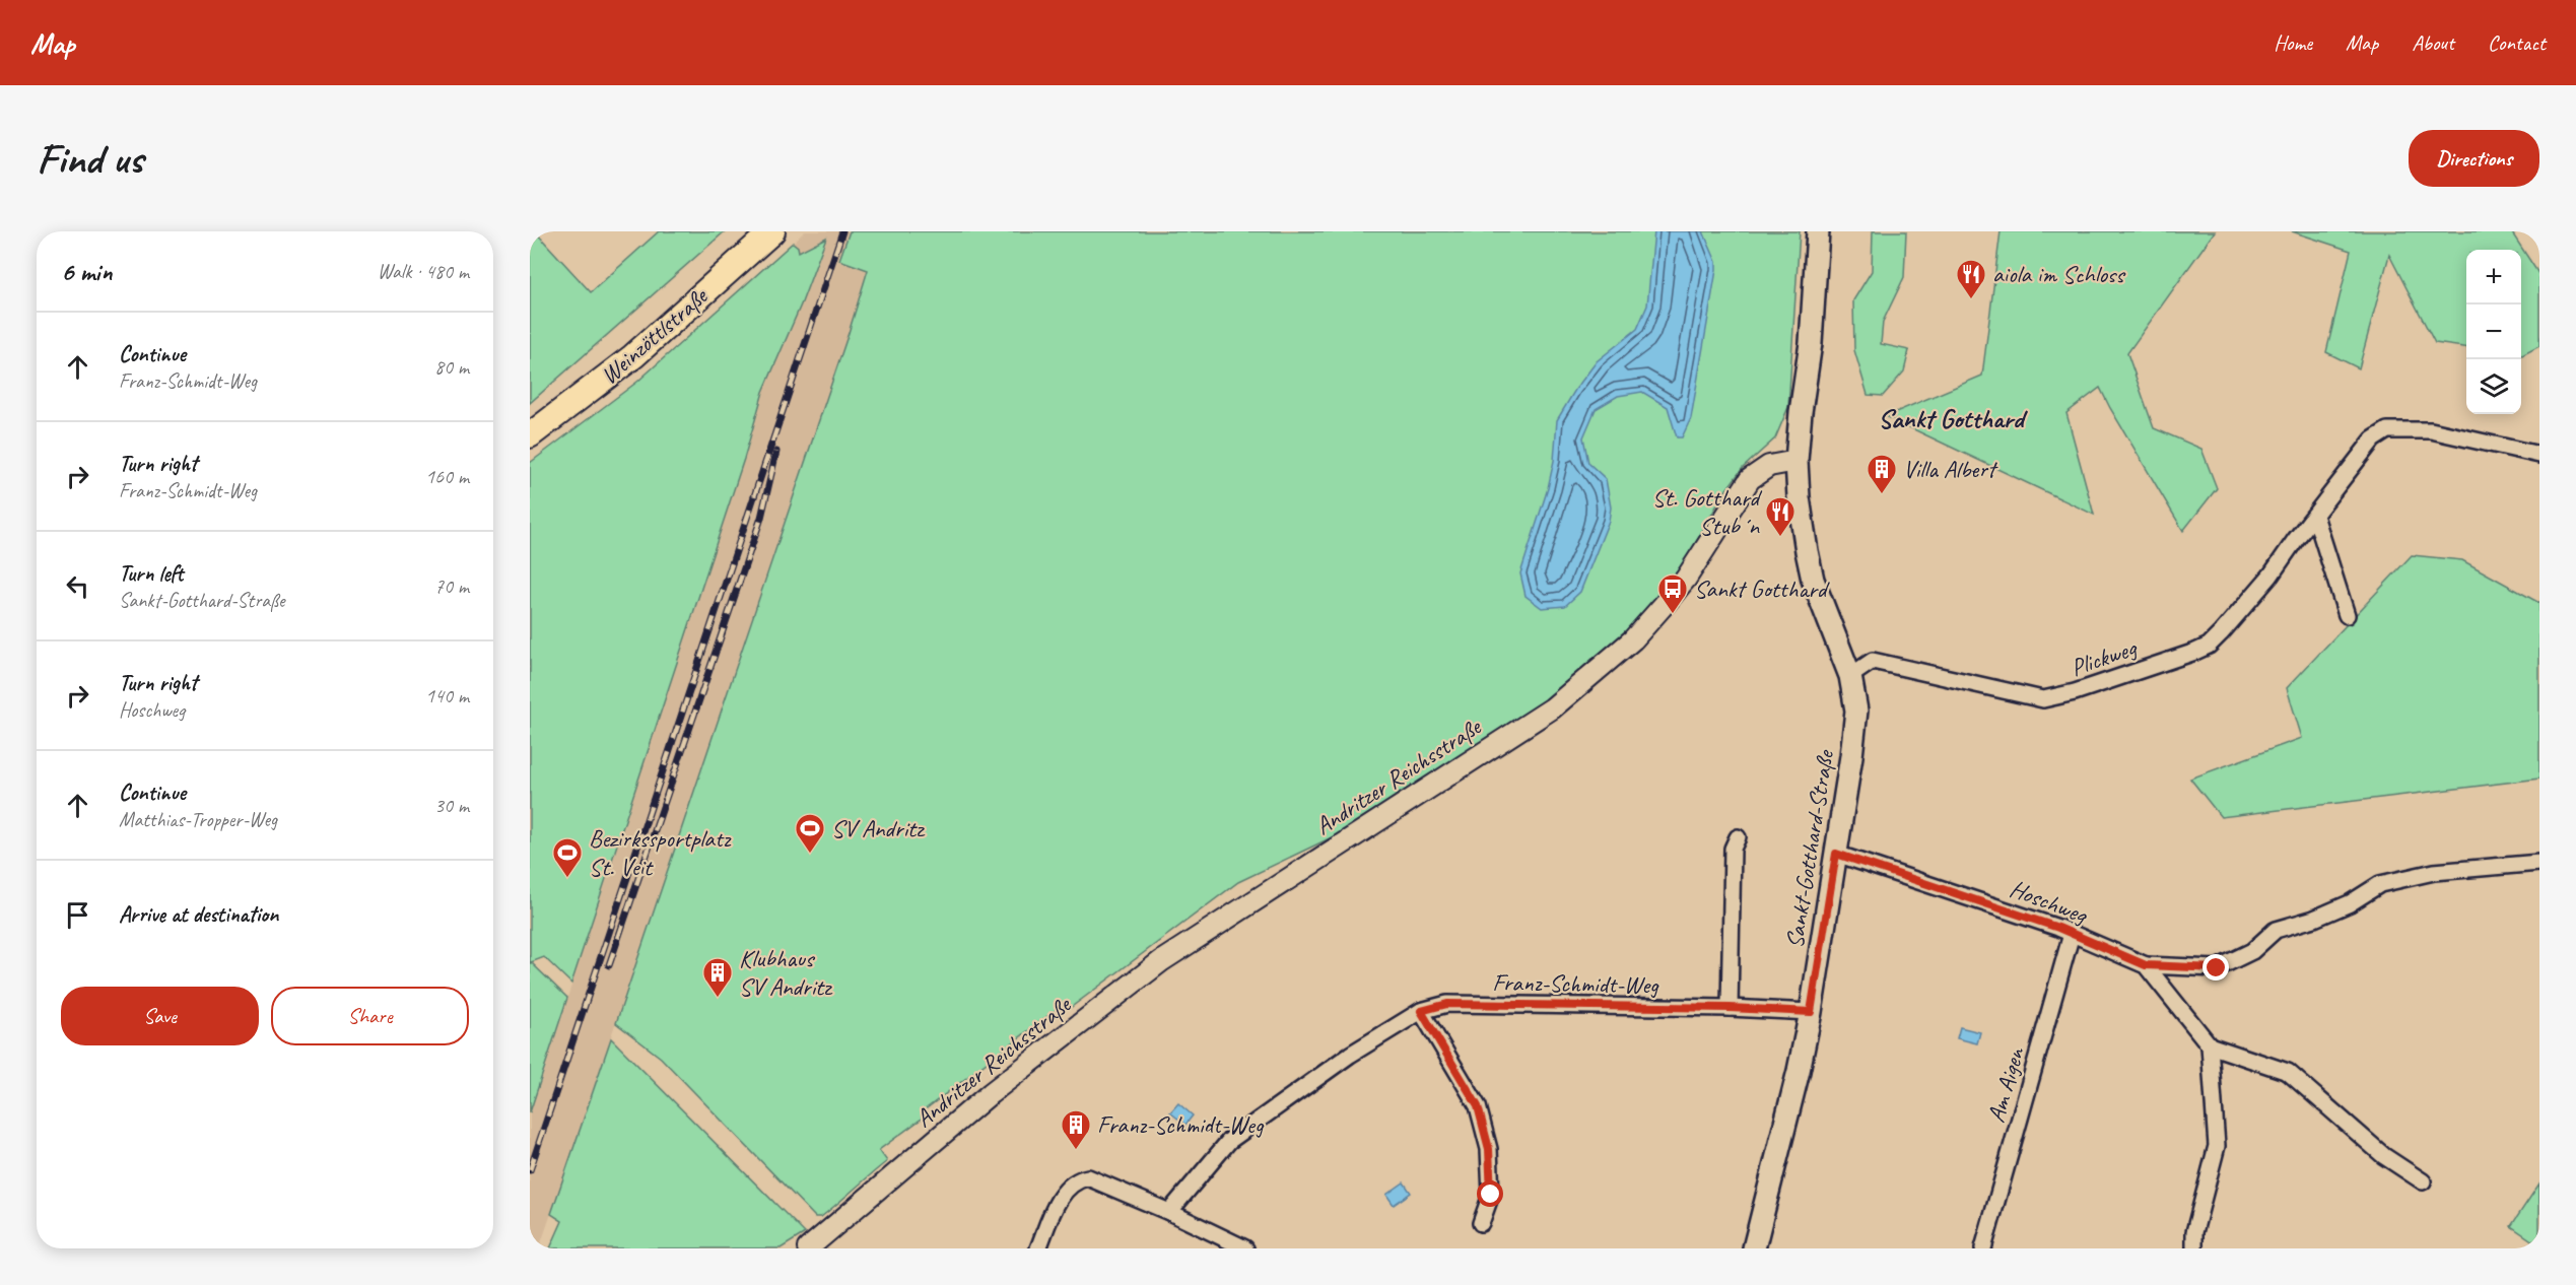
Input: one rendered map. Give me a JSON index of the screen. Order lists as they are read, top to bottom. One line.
{"streets":{"main road":["Weinzöttlstraße","Sankt-Gotthard-Straße"],"street":["Plickweg","Andritzer Reichsstraße","Hoschweg","Franz-Schmidt-Weg","Am Aigen"]},"crossings":[["Plickweg","Sankt-Gotthard-Straße"],["Andritzer Reichsstraße","Sankt-Gotthard-Straße"],["Sankt-Gotthard-Straße","Hoschweg"],["Sankt-Gotthard-Straße","Franz-Schmidt-Weg"],["Hoschweg","Am Aigen"]],"districts":["Sankt Gotthard"],"places":{"restaurant":["aiola im Schloss","St. Gotthard Stub´n"],"building":["Villa Albert","Klubhaus SV Andritz","Franz-Schmidt-Weg"],"bus stop":["Sankt Gotthard"],"sports":["SV Andritz","Bezirkssportplatz St. Veit"]},"page":{"header":"Map","nav":["Home","Map","About","Contact"],"buttons":["Directions",["Save","Share"]],"title":"Find us","heading":["6 min","Walk · 480 m"],"map_buttons":["+","−"],"list":[["Continue","Franz-Schmidt-Weg","80 m"],["Turn right","Franz-Schmidt-Weg","160 m"],["Turn left","Sankt-Gotthard-Straße","70 m"],["Turn right","Hoschweg","140 m"],["Continue","Matthias-Tropper-Weg","30 m"],"Arrive at destination"]}}
